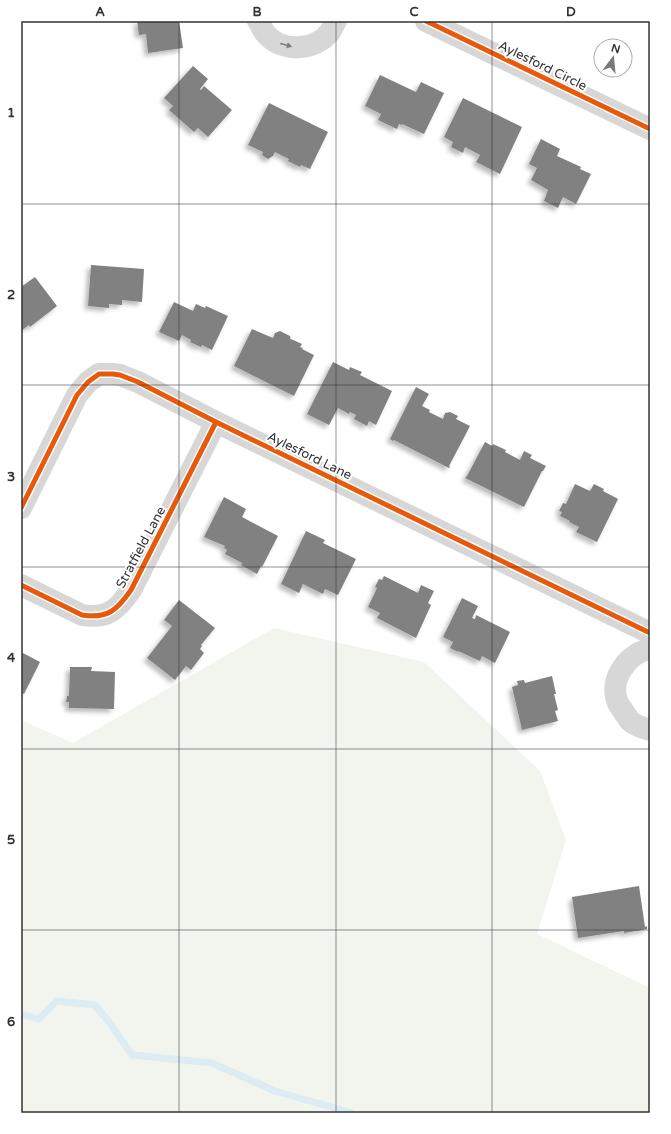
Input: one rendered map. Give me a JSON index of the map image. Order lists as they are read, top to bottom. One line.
{"streets":{"street":["Aylesford Circle","Aylesford Lane","Stratfield Lane"]},"crossings":[["Aylesford Lane","Stratfield Lane"]],"north":"top","grid":{"columns":["A","B","C","D"],"rows":["1","2","3","4","5","6"]}}
